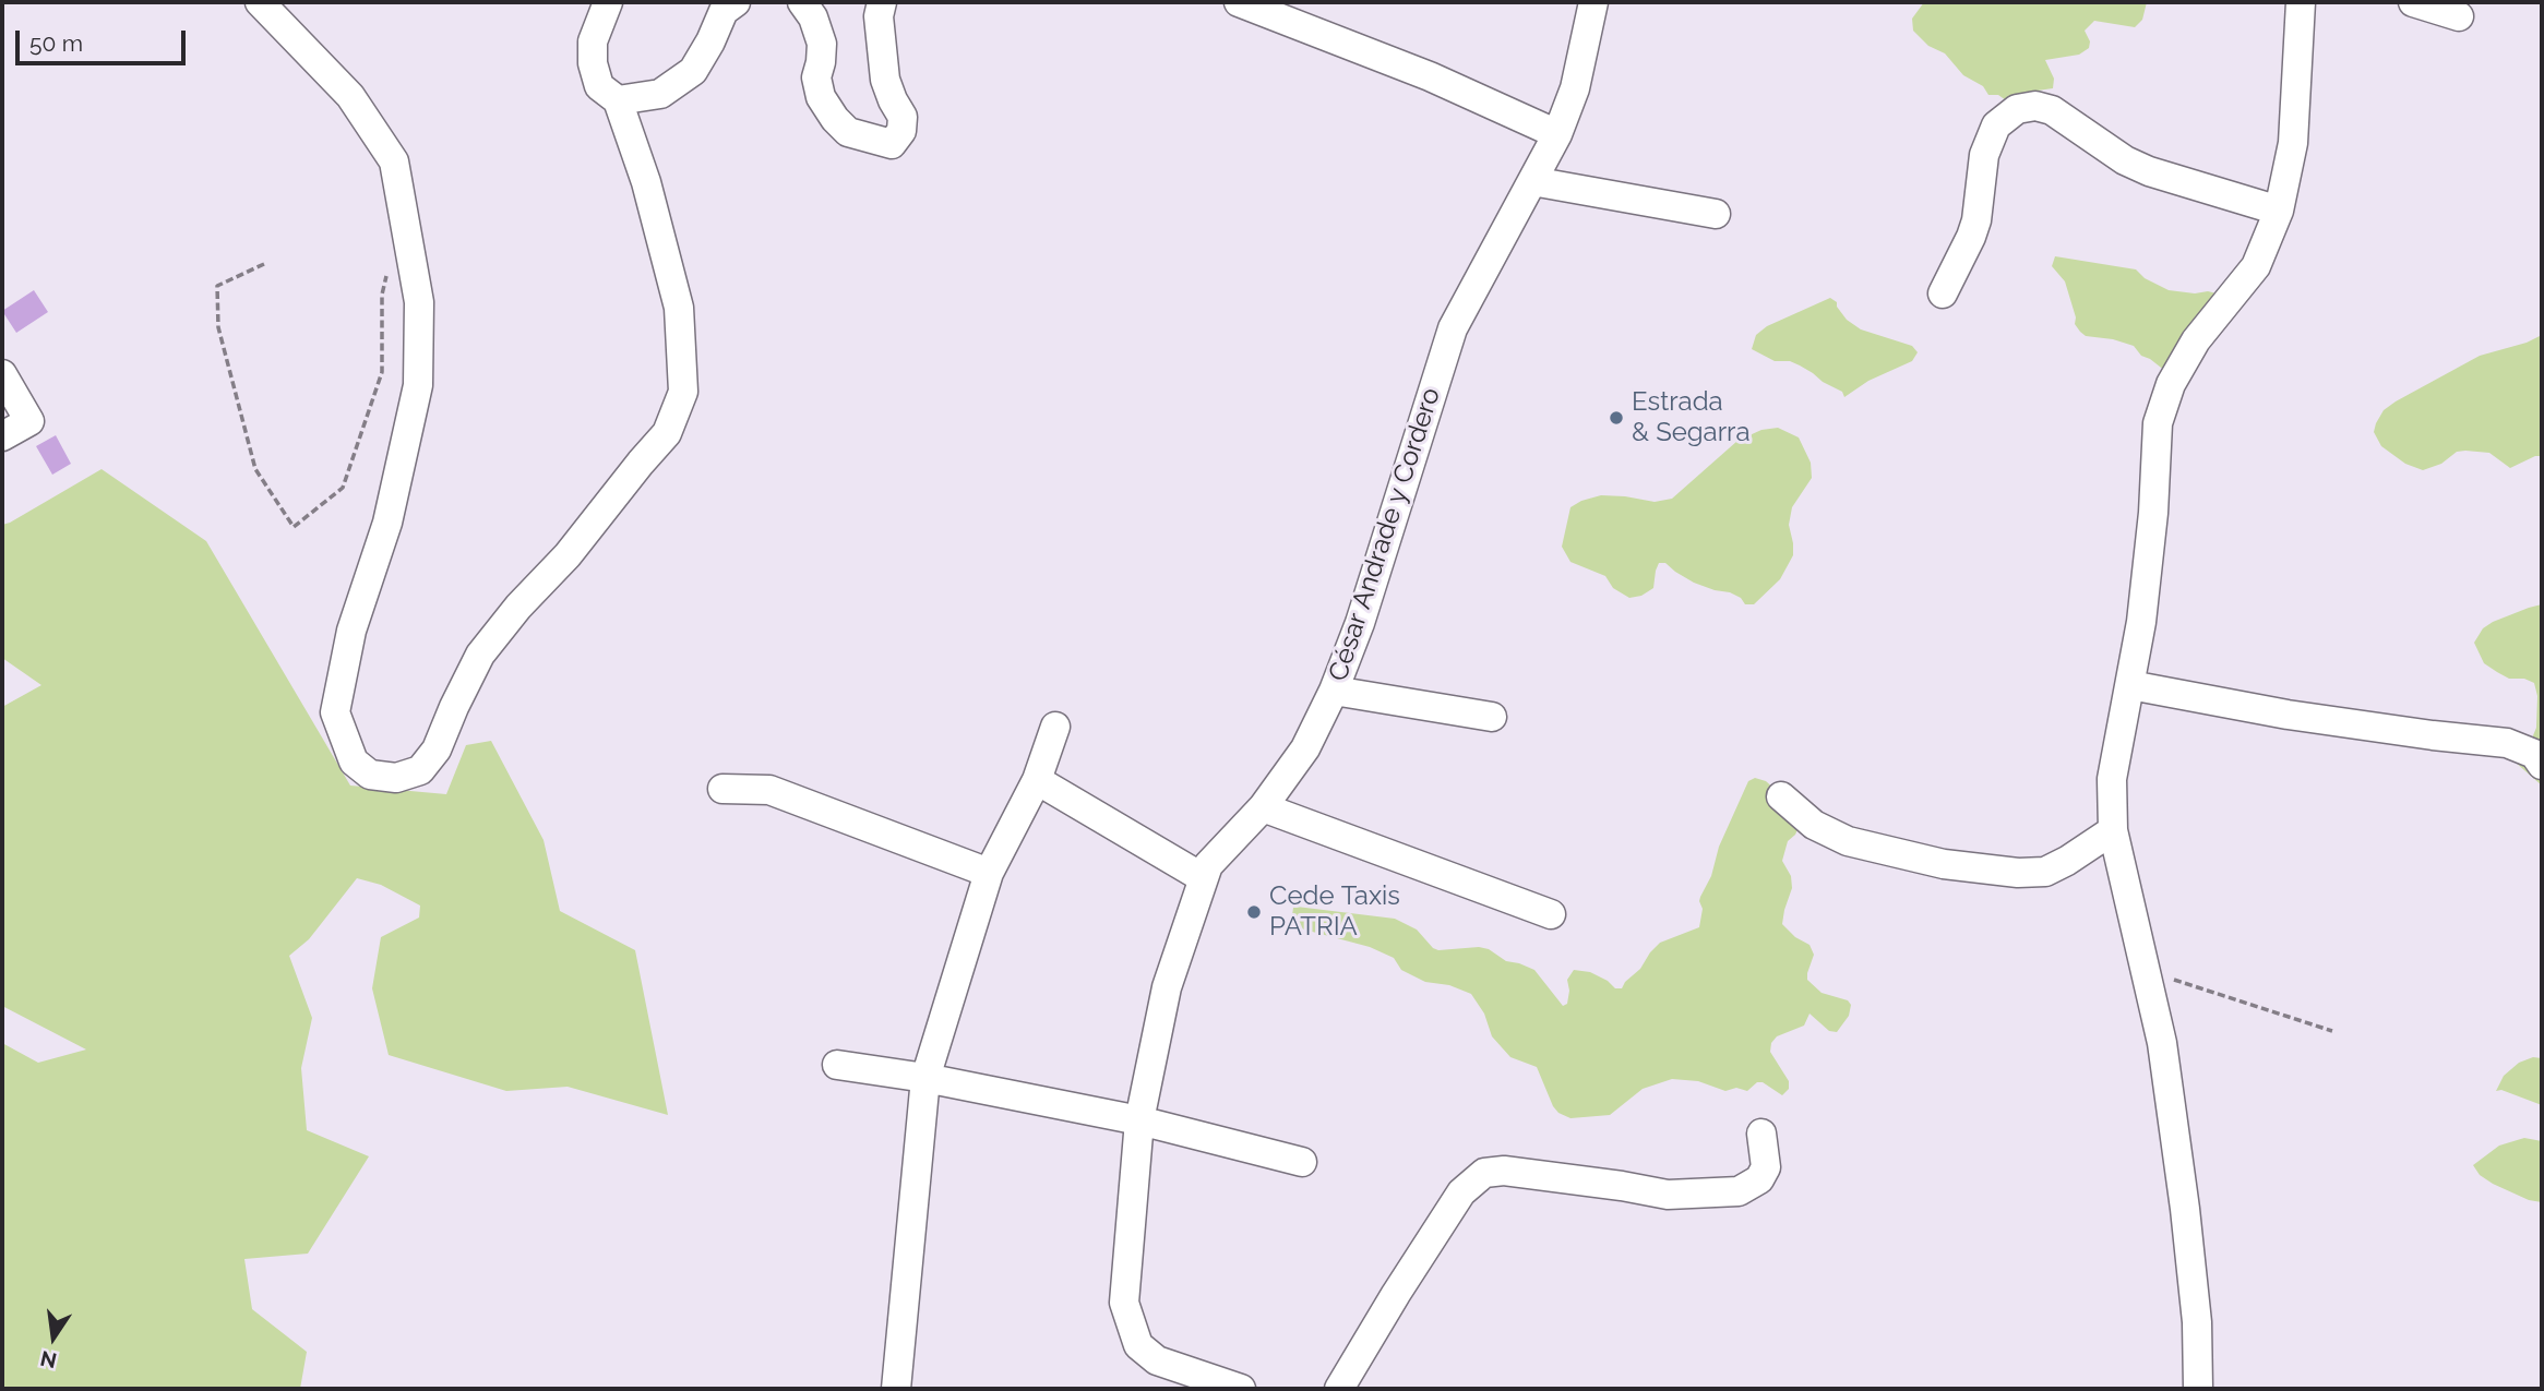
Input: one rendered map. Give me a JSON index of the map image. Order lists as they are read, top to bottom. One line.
{"streets":{"street":["César Andrade y Cordero"]},"places":["Estrada & Segarra","Cede Taxis PATRIA"],"scale_bar":"50 m","north":"bottom"}
